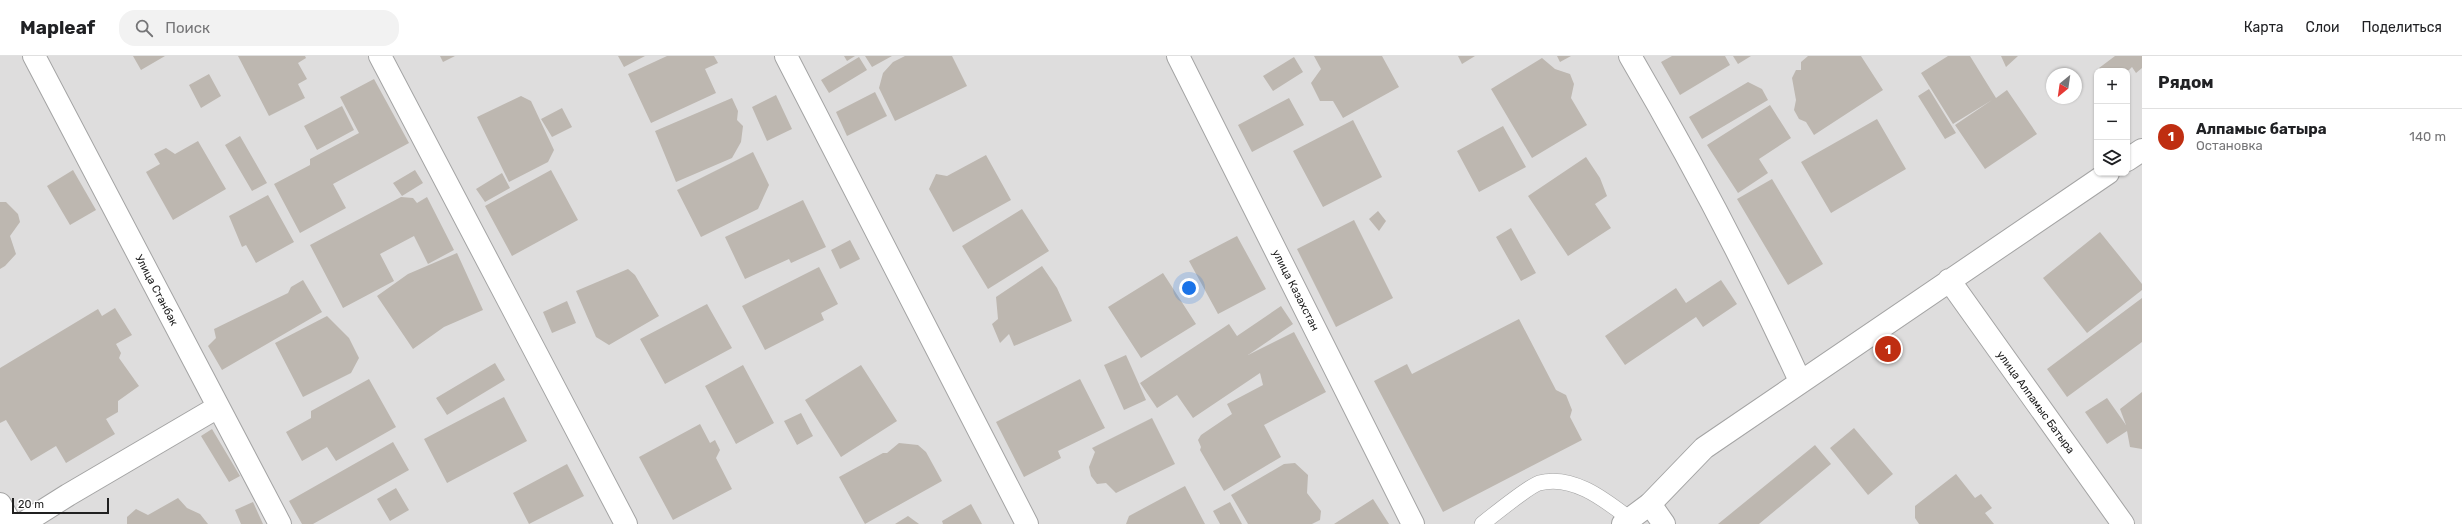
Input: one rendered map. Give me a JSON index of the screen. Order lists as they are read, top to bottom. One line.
{"streets":{"street":["Улица Станбак","улица Казахстан","улица Алпамыс Батыра"]},"scale_bar":"20 m","north":"bottom left","page":{"header":"Mapleaf","search":"Поиск","nav":["Карта","Слои","Поделиться"],"heading":"Рядом","map_buttons":["+","−"],"list":[{"mark":"1","name":"Алпамыс батыра","note":"Остановка","value":"140 m"}],"pins":"1","scale":"20 m"}}
